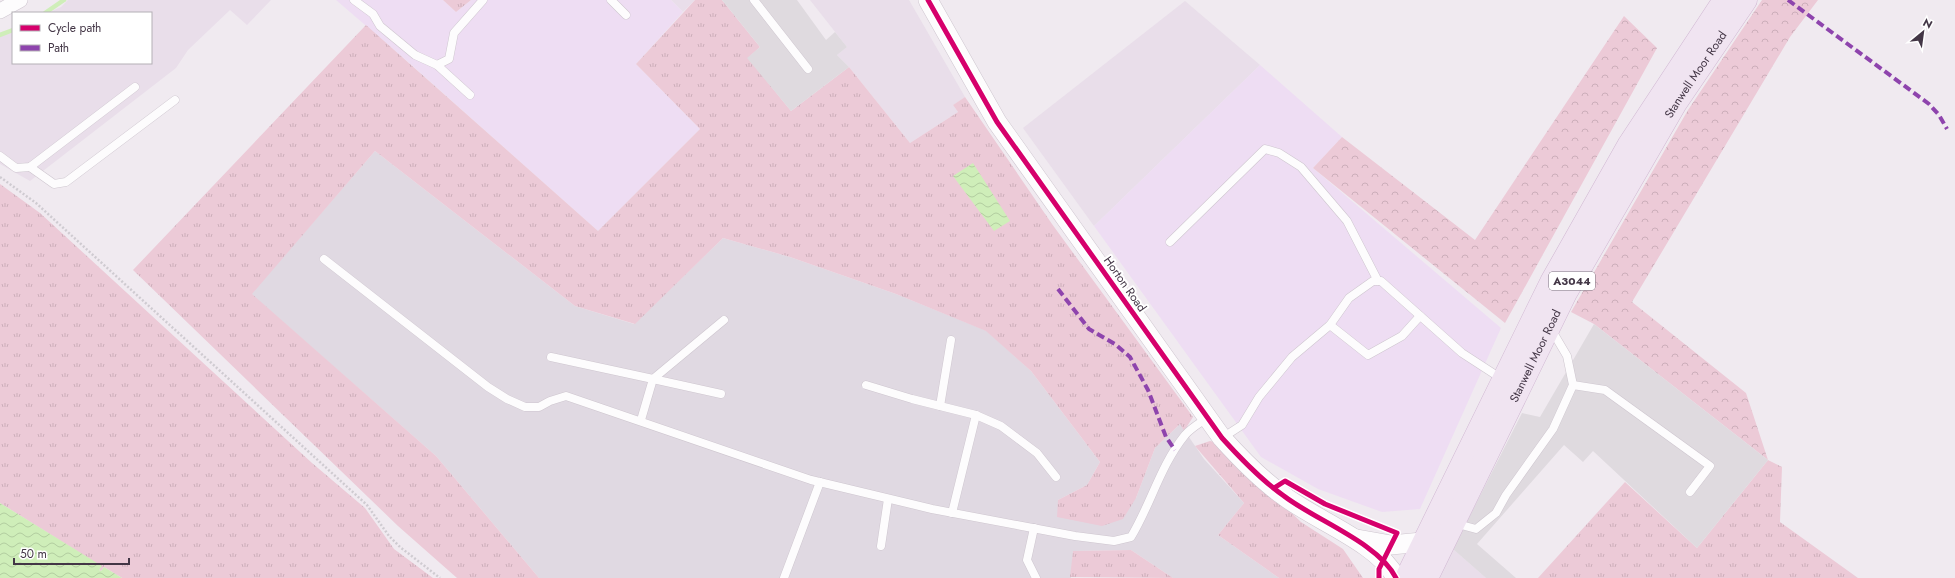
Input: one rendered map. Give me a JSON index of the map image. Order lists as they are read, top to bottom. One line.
{"streets":{"main road":["Stanwell Moor Road","A3044"],"street":["Horton Road"]},"crossings":[["Stanwell Moor Road","Horton Road"]],"legend":["Cycle path","Path"],"scale_bar":"50 m","north":"top right"}
